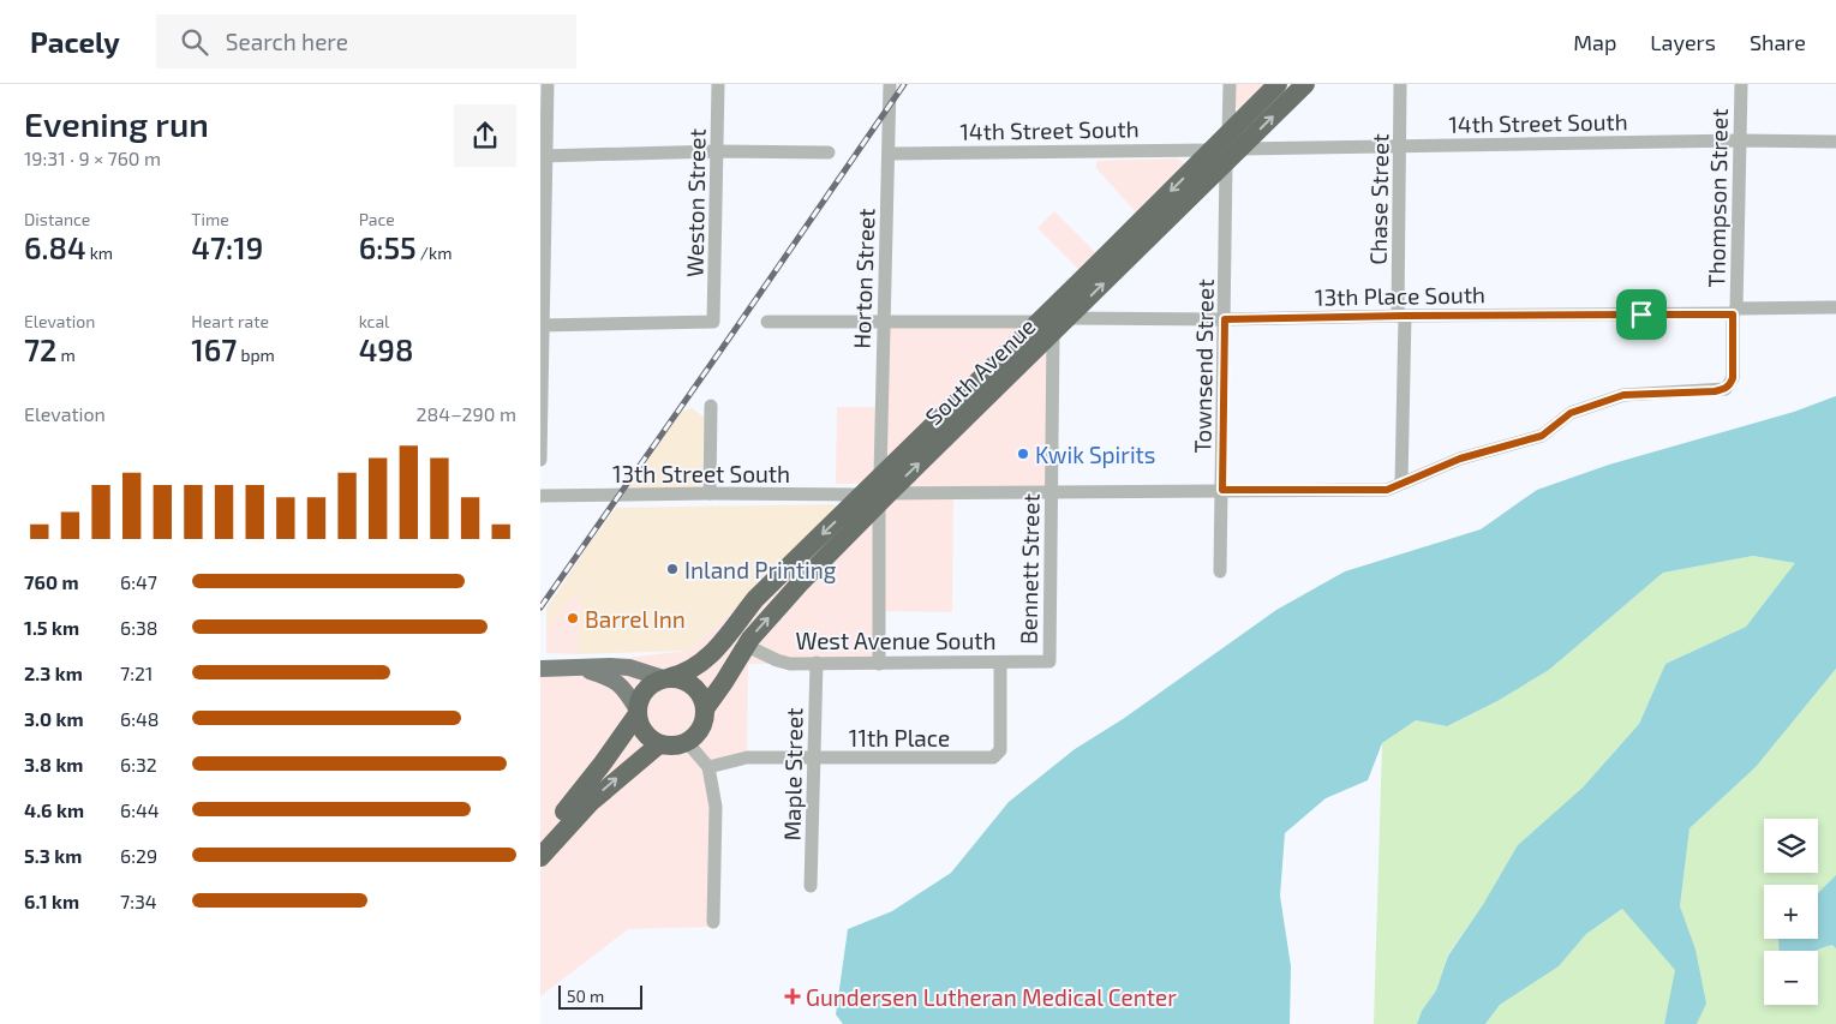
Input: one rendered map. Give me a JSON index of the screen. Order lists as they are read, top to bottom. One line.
{"streets":{"highway":["South Avenue"],"street":["14th Street South","Thompson Street","Chase Street","Weston Street","Horton Street","13th Place South","Townsend Street","13th Street South","Bennett Street","West Avenue South","11th Place","Maple Street"]},"crossings":[["14th Street South","Thompson Street"],["14th Street South","Chase Street"],["14th Street South","Horton Street"],["14th Street South","Townsend Street"],["14th Street South","South Avenue"],["Thompson Street","13th Place South"],["Thompson Street","13th Street South"],["Chase Street","13th Place South"],["Chase Street","13th Street South"],["Horton Street","South Avenue"],["13th Place South","Townsend Street"],["13th Place South","South Avenue"],["Townsend Street","South Avenue"],["Townsend Street","13th Street South"],["South Avenue","13th Street South"],["South Avenue","Bennett Street"],["South Avenue","West Avenue South"],["13th Street South","Bennett Street"],["Bennett Street","West Avenue South"],["West Avenue South","11th Place"],["West Avenue South","Maple Street"],["11th Place","Maple Street"]],"places":{"other":["Kwik Spirits","Inland Printing","Barrel Inn"],"health":["Gundersen Lutheran Medical Center"]},"scale_bar":"50 m","page":{"header":"Pacely","search":"Search here","nav":["Map","Layers","Share"],"heading":["Evening run","19:31 · 9 × 760 m"],"stats":[["Distance","6.84 km"],["Time","47:19"],["Pace","6:55 /km"],["Elevation","72 m"],["Heart rate","167 bpm"],["kcal","498"]],"chart":["Elevation","284–290 m"],"list":[{"name":"760 m","note":"6:47"},{"name":"1.5 km","note":"6:38"},{"name":"2.3 km","note":"7:21"},{"name":"3.0 km","note":"6:48"},{"name":"3.8 km","note":"6:32"},{"name":"4.6 km","note":"6:44"},{"name":"5.3 km","note":"6:29"},{"name":"6.1 km","note":"7:34"}],"map_buttons":["+","−"],"scale":"50 m"}}
